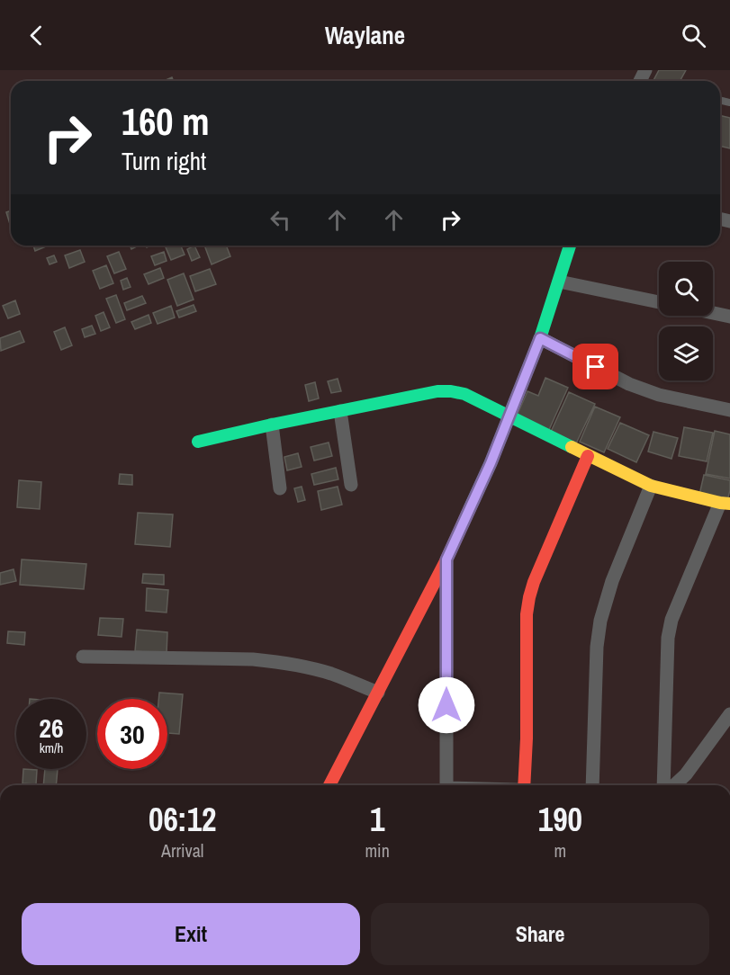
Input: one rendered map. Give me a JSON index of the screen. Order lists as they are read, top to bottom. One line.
{"page":{"header":"Waylane","turn":["160 m","Turn right"],"speed":"26 km/h","limit":"30","eta":["06:12","Arrival","1","min","190","m"],"buttons":["Exit","Share"]}}
